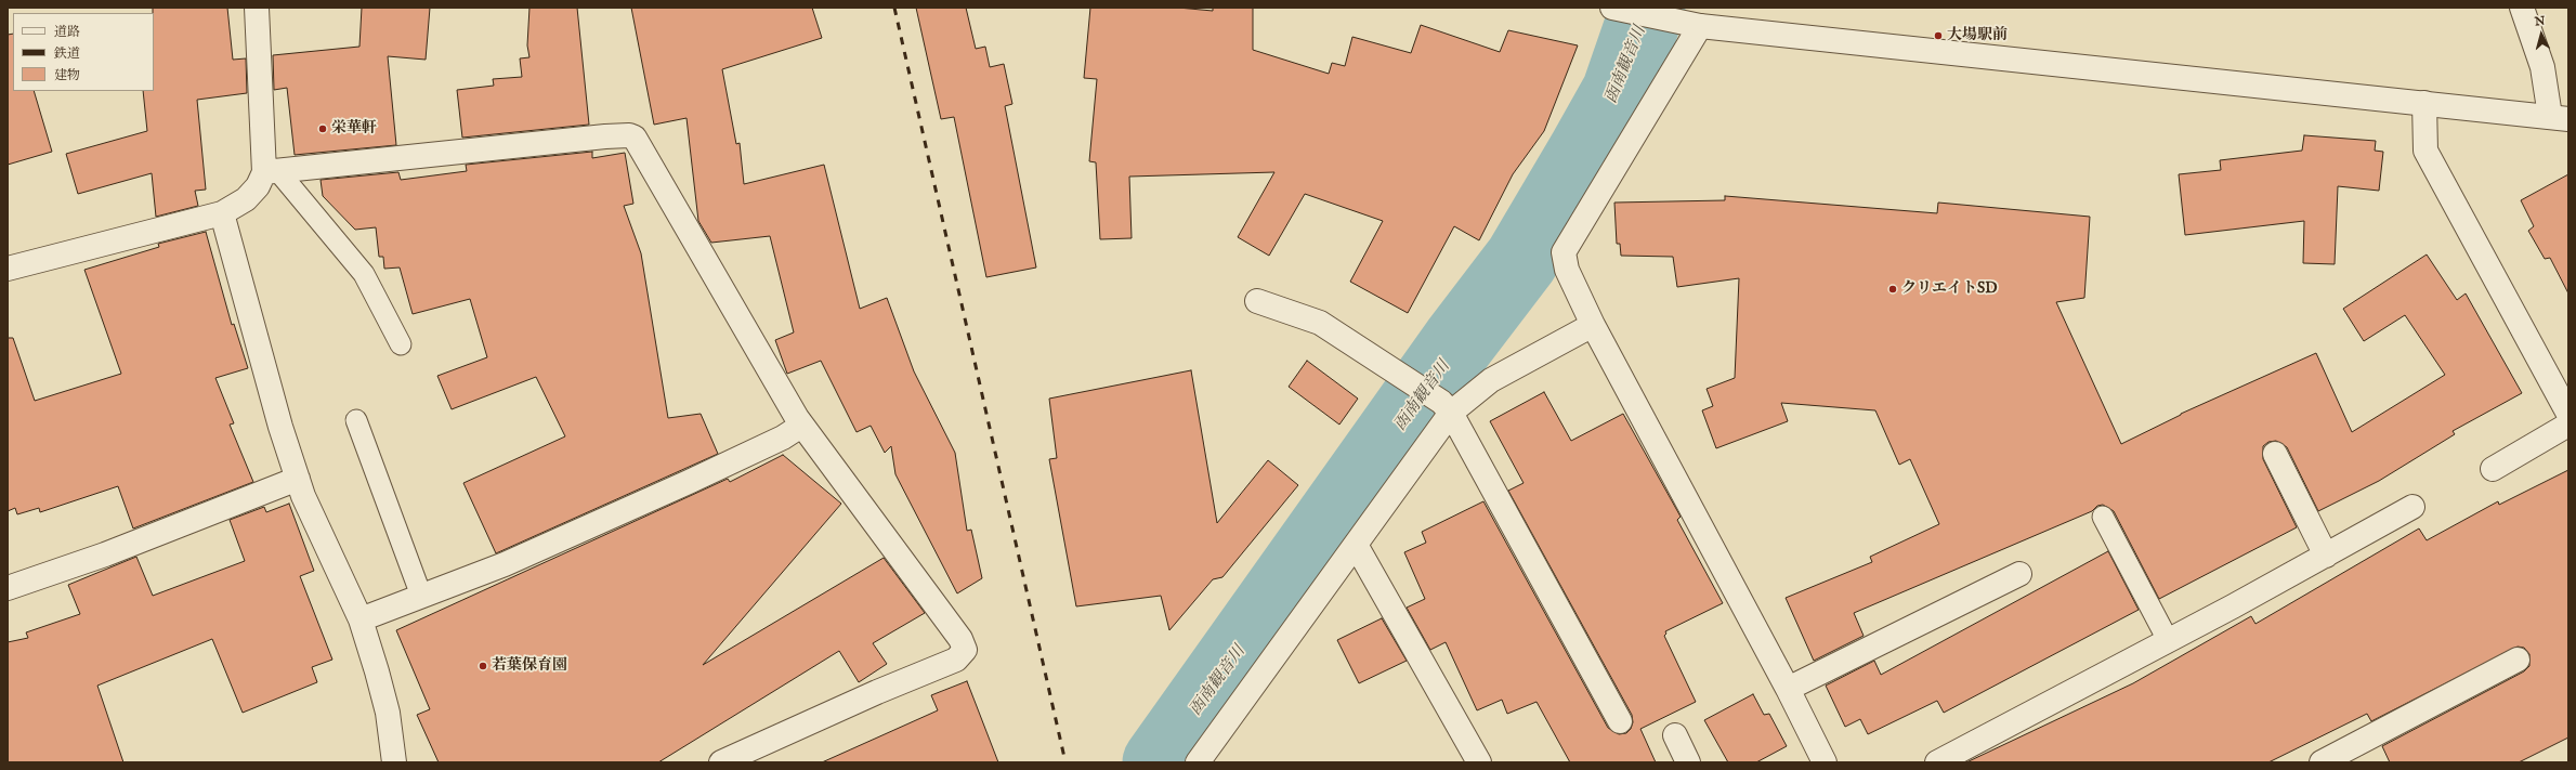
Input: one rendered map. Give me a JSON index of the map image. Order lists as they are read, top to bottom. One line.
{"water":["函南観音川"],"places":["大場駅前","栄華軒","クリエイトSD","若葉保育園"],"legend":["道路","鉄道","建物"],"north":"top"}
